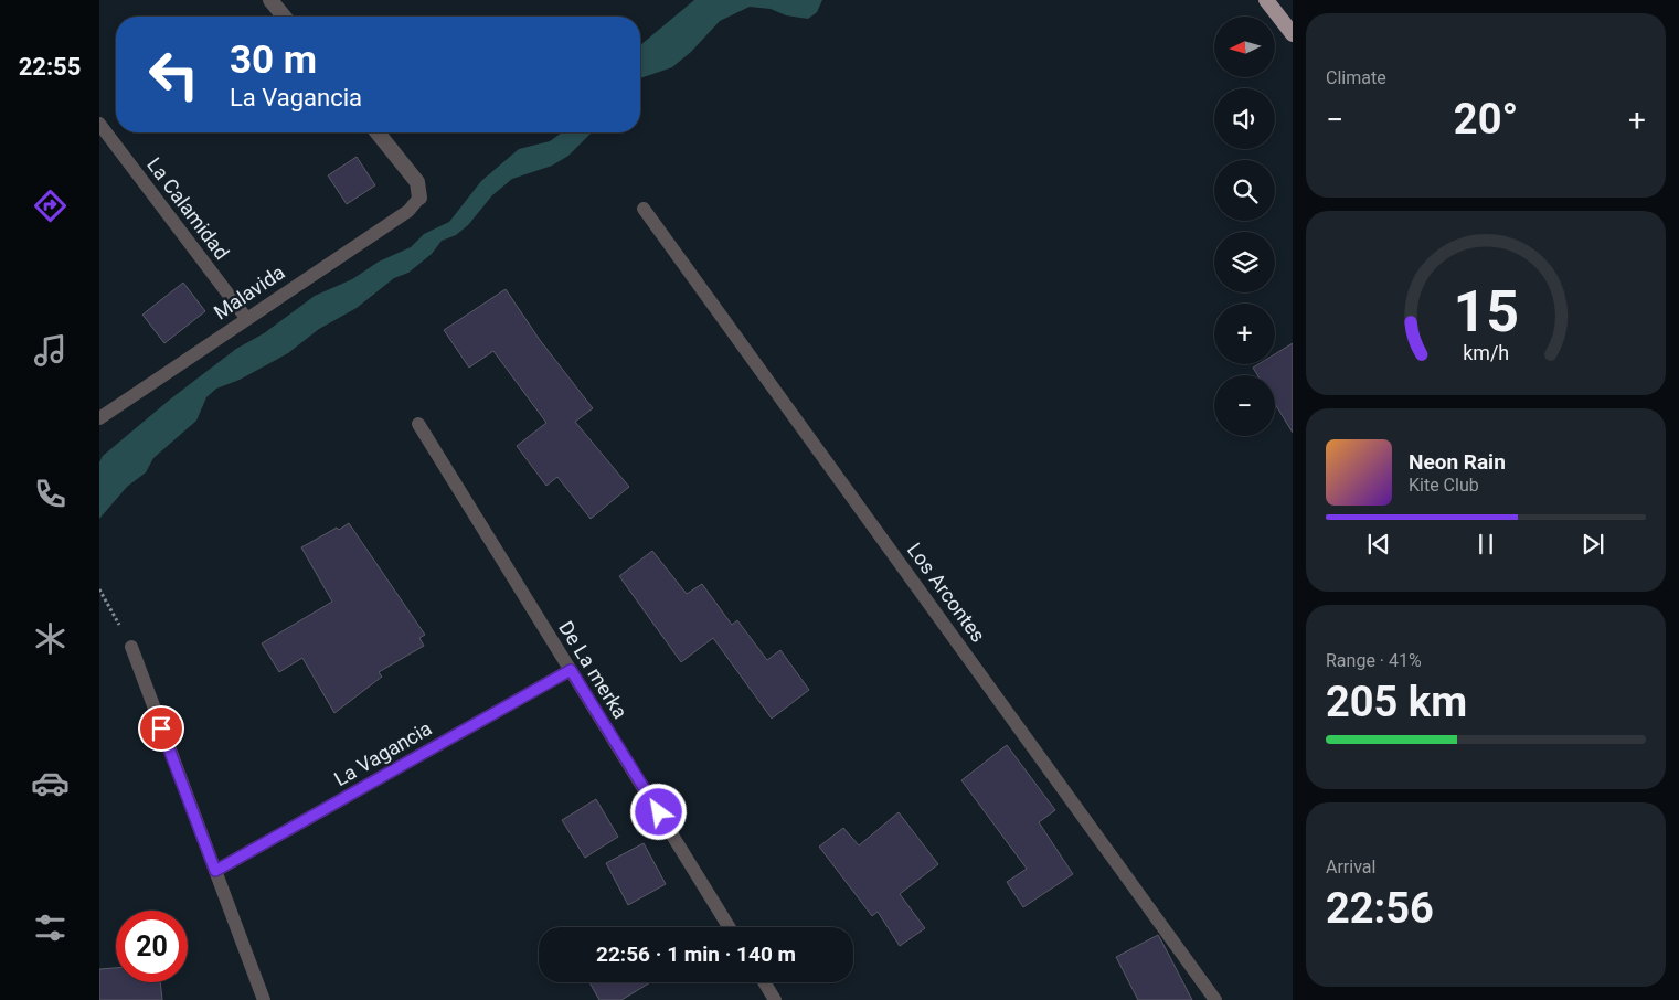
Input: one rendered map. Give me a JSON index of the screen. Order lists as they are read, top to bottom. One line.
{"streets":{"lane":["La Calamidad","Malavida","Los Arcontes","De La merka","La Vagancia"]},"crossings":[["La Calamidad","Malavida"],["De La merka","La Vagancia"]],"north":"left","page":{"tabs":"22:55","tile":["Climate",["Range · 41%","205 km"],["Arrival","22:56"]],"map_buttons":["+","−"],"turn":["30 m","La Vagancia"],"heat":["−","20°","+"],"song":["Neon Rain","Kite Club"],"limit":"20","trip":"22:56 · 1 min · 140 m","gauge":["15","km/h"]}}
